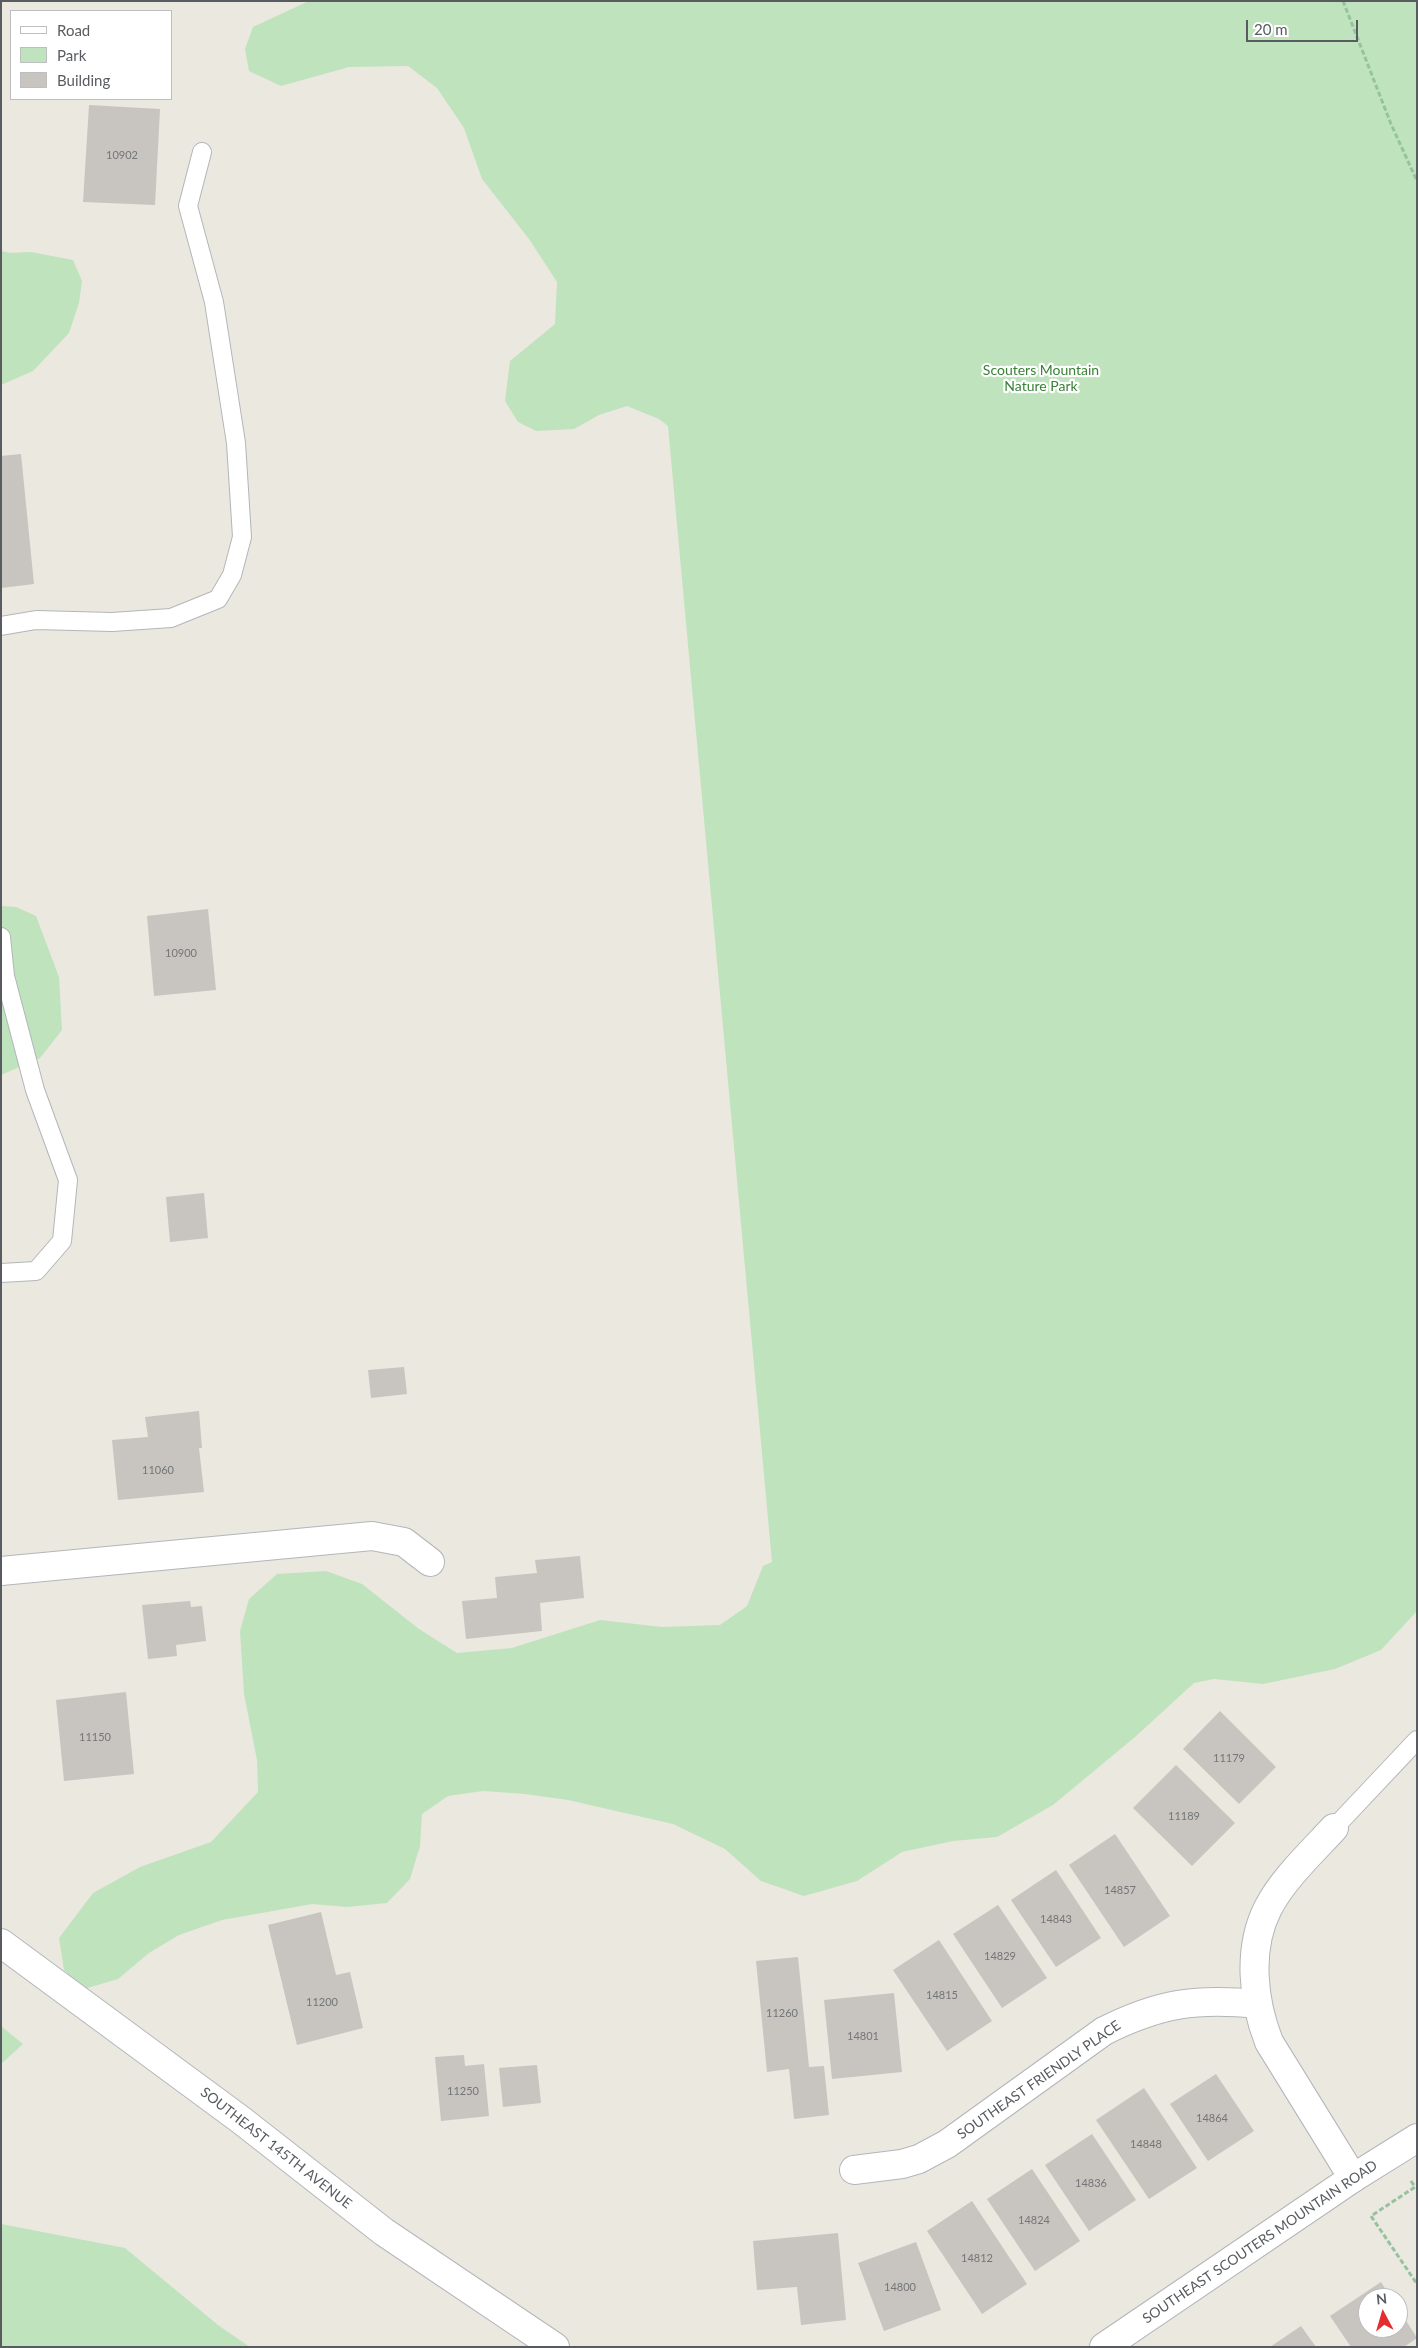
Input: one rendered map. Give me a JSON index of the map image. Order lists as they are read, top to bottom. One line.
{"streets":{"street":["SOUTHEAST FRIENDLY PLACE","SOUTHEAST 145TH AVENUE","SOUTHEAST SCOUTERS MOUNTAIN ROAD"]},"parks":["Scouters Mountain Nature Park"],"house_numbers":["10902","10900","11060","11150","11179","11189","14857","14843","14829","14815","11200","11260","14801","11250","14864","14848","14836","14824","14812","14800"],"legend":["Road","Park","Building"],"scale_bar":"20 m","north":"top"}
